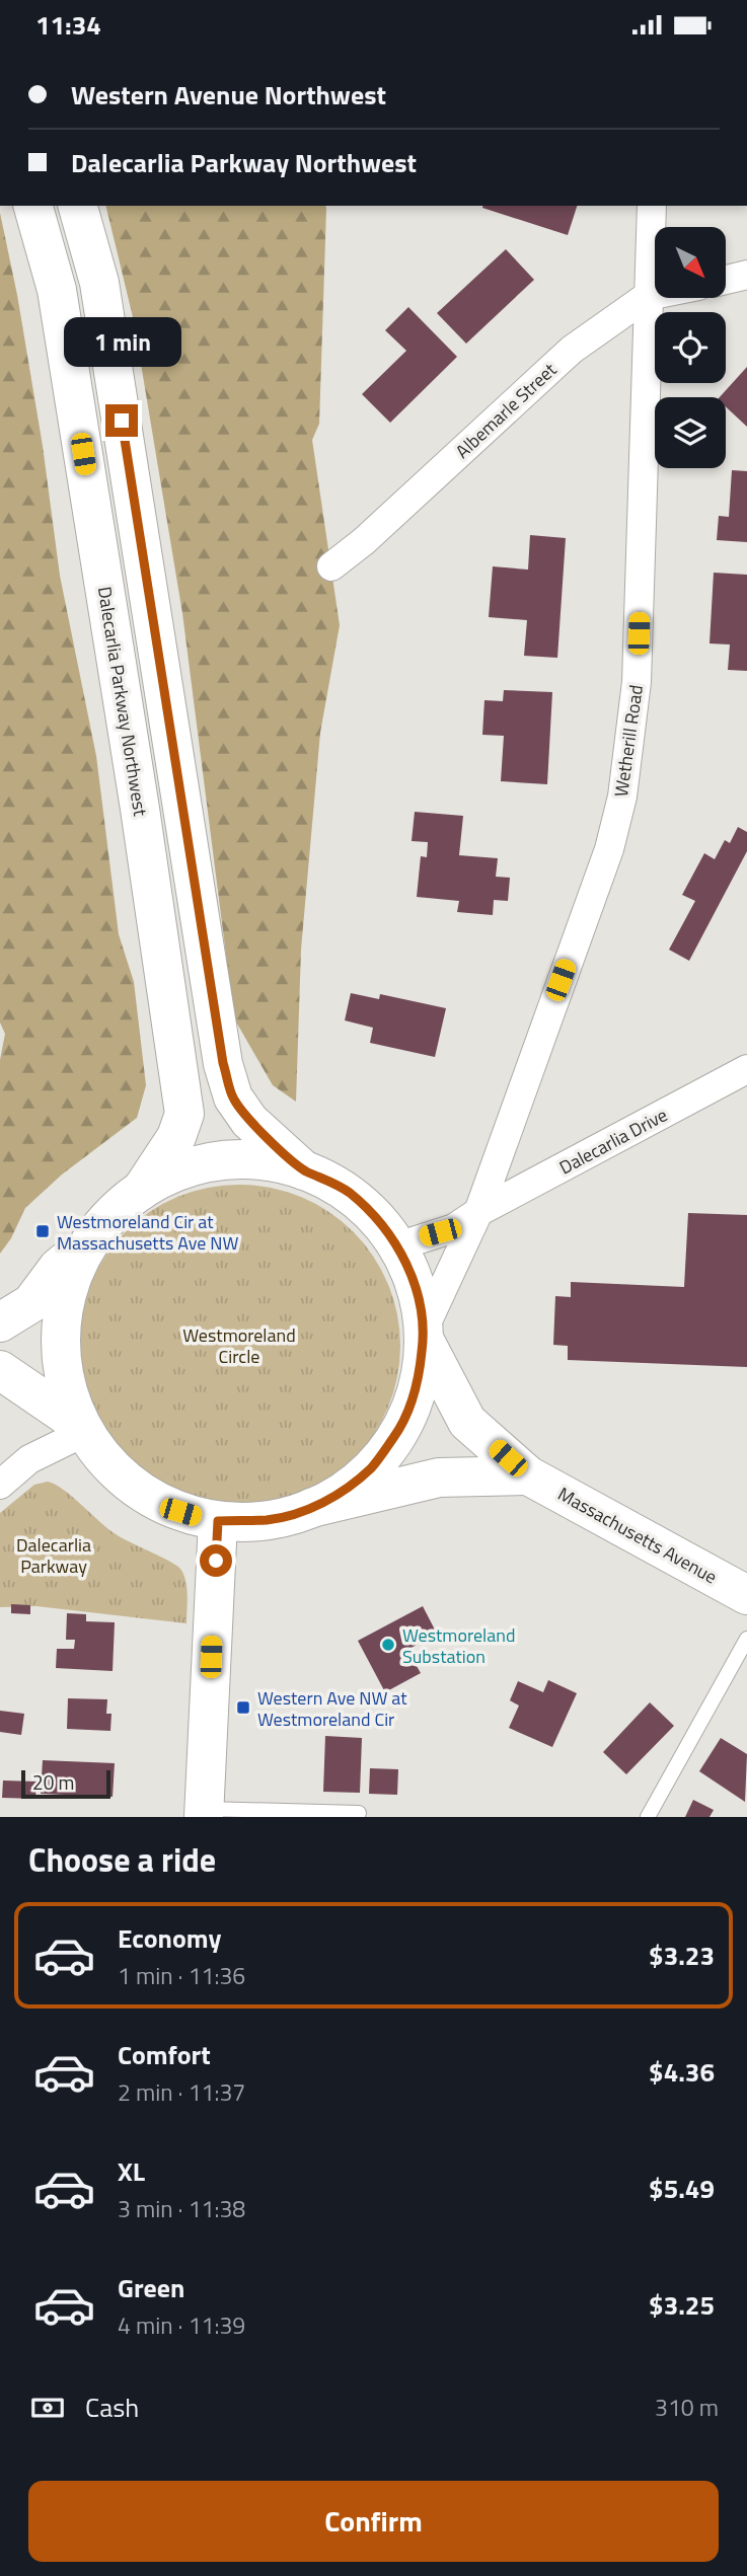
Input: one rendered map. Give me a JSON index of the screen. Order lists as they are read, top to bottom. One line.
{"streets":{"main road":["Dalecarlia Parkway Northwest","Massachusetts Avenue"],"street":["Albemarle Street","Wetherill Road","Dalecarlia Drive"]},"crossings":[["Albemarle Street","Wetherill Road"],["Wetherill Road","Dalecarlia Drive"]],"parks":["Westmoreland Circle","Dalecarlia Parkway"],"places":{"transit":["Westmoreland Cir at Massachusetts Ave NW","Western Ave NW at Westmoreland Cir"],"other":["Westmoreland Substation"]},"scale_bar":"20 m","north":"bottom right","page":{"status":"11:34","banner":["Western Avenue Northwest","Dalecarlia Parkway Northwest"],"bubble":"1 min","scale":"20 m","heading":"Choose a ride","list":[{"name":"Economy","note":"1 min · 11:36","value":"$3.23"},{"name":"Comfort","note":"2 min · 11:37","value":"$4.36"},{"name":"XL","note":"3 min · 11:38","value":"$5.49"},{"name":"Green","note":"4 min · 11:39","value":"$3.25"}],"pay":["Cash","310 m"],"buttons":"Confirm"}}
